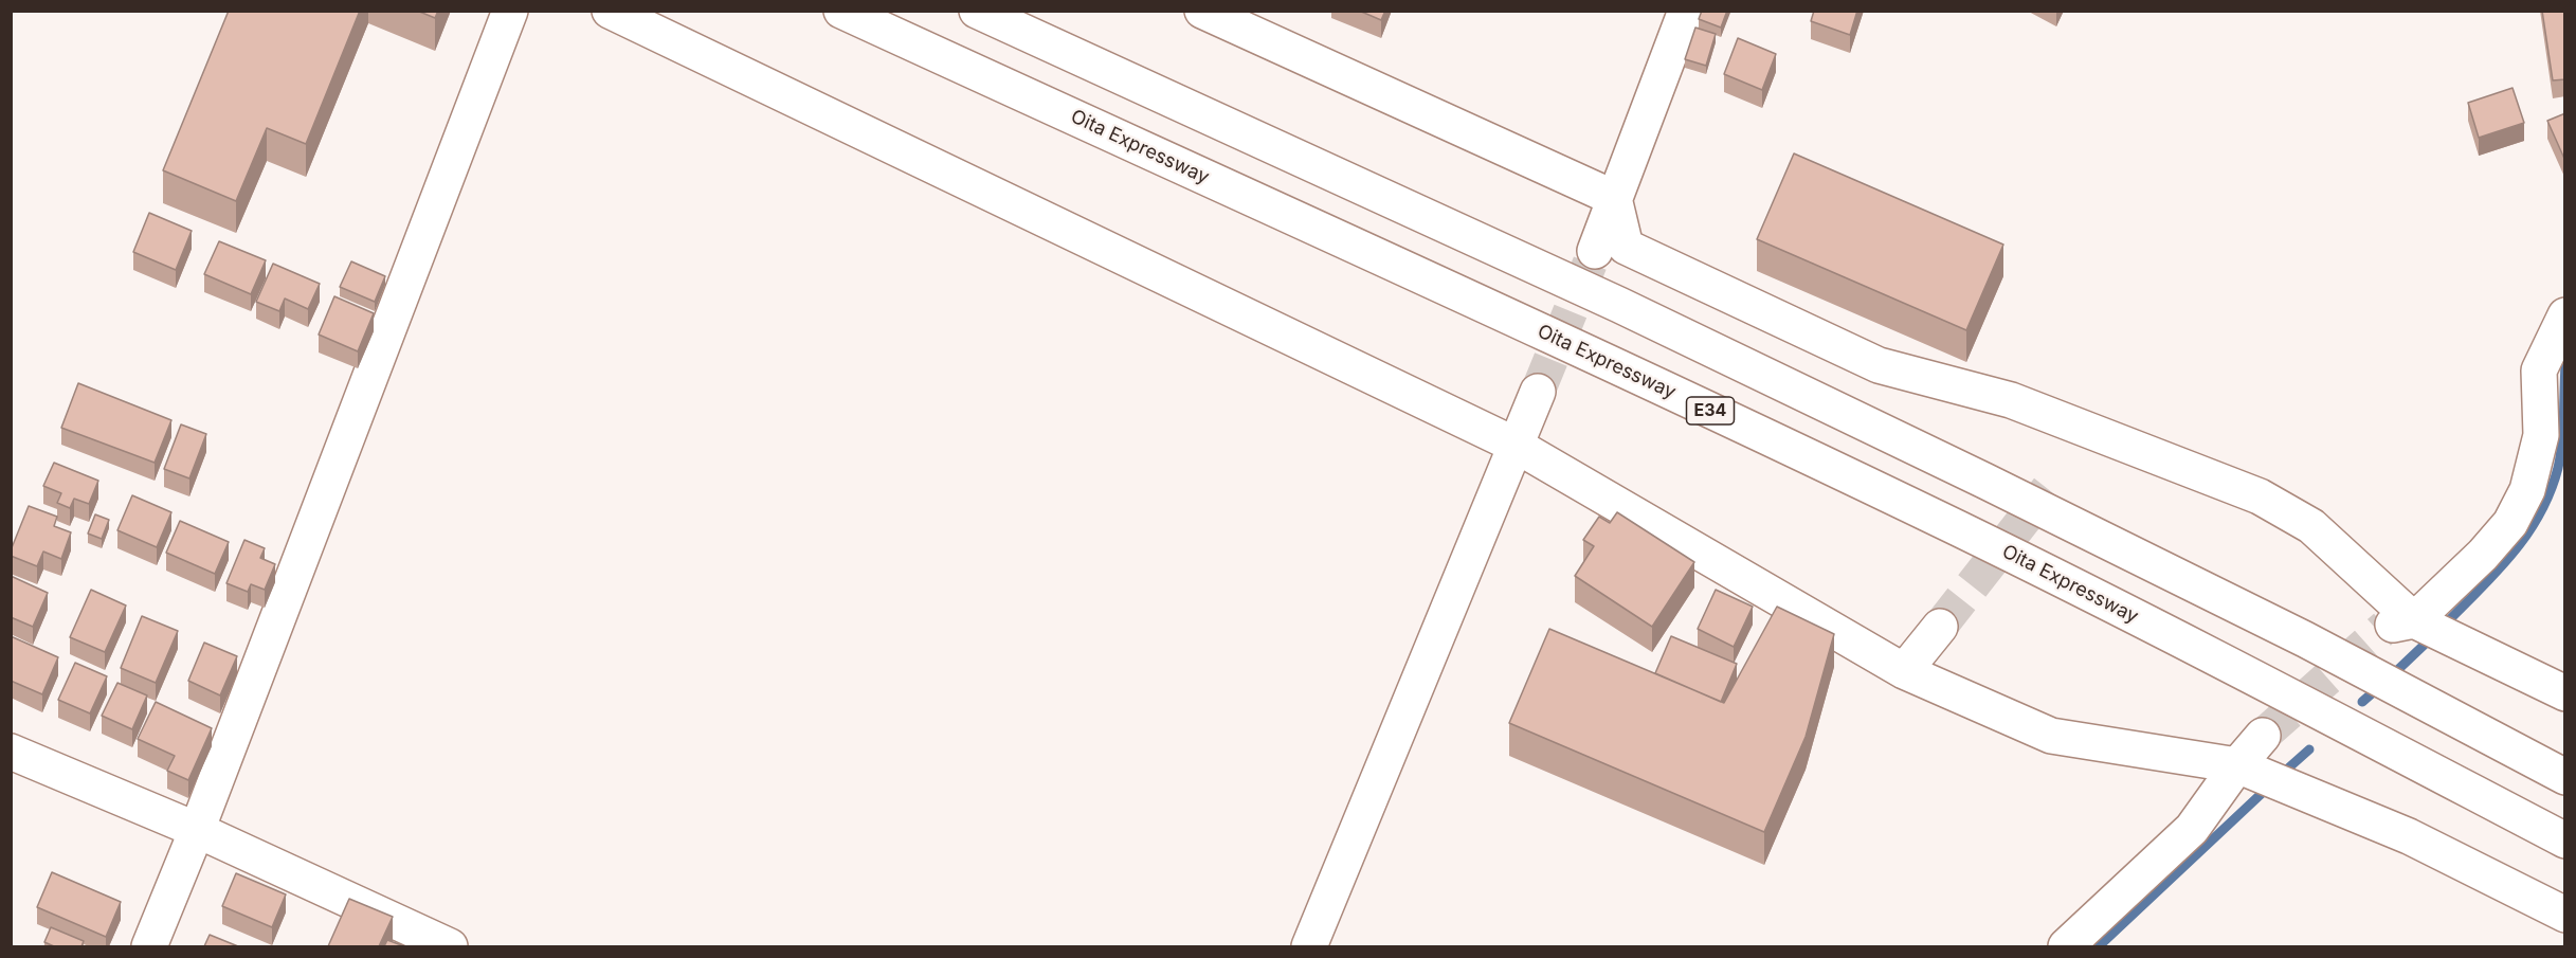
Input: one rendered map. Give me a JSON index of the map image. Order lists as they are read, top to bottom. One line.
{"streets":{"main road":["Oita Expressway","E34"]}}
